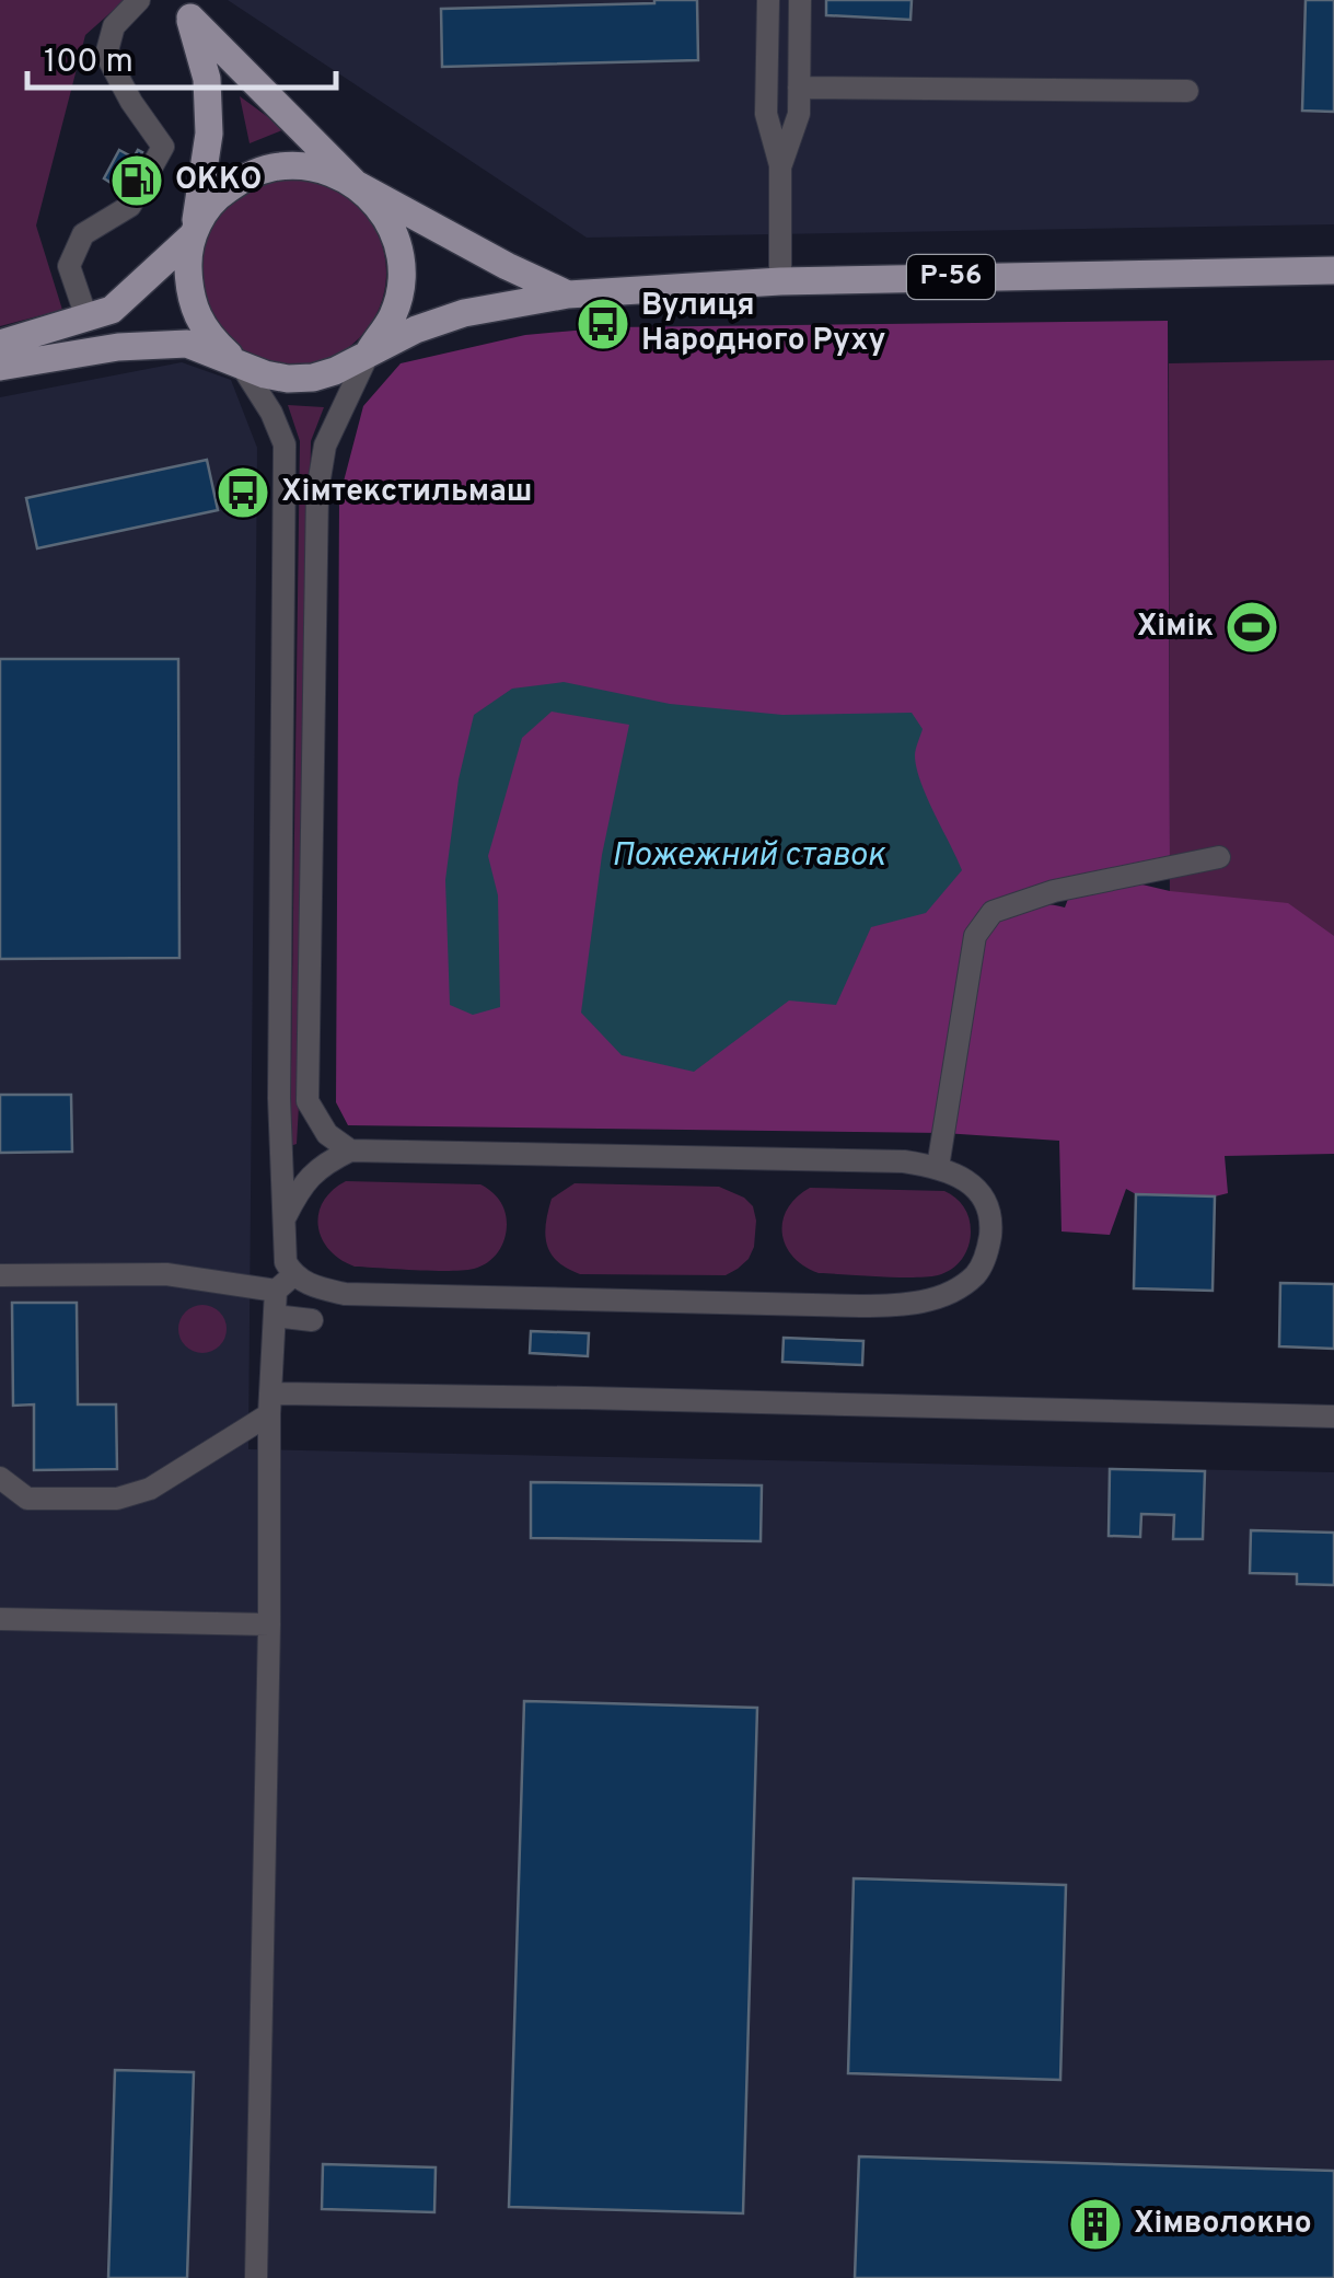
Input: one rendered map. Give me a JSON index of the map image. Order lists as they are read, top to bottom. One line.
{"streets":{"main road":["Р-56"]},"water":["Пожежний ставок"],"places":{"fuel station":["ОККО"],"bus stop":["Вулиця Народного Руху","Хімтекстильмаш"],"sports":["Хімік"],"building":["Хімволокно"]},"scale_bar":"100 m"}
